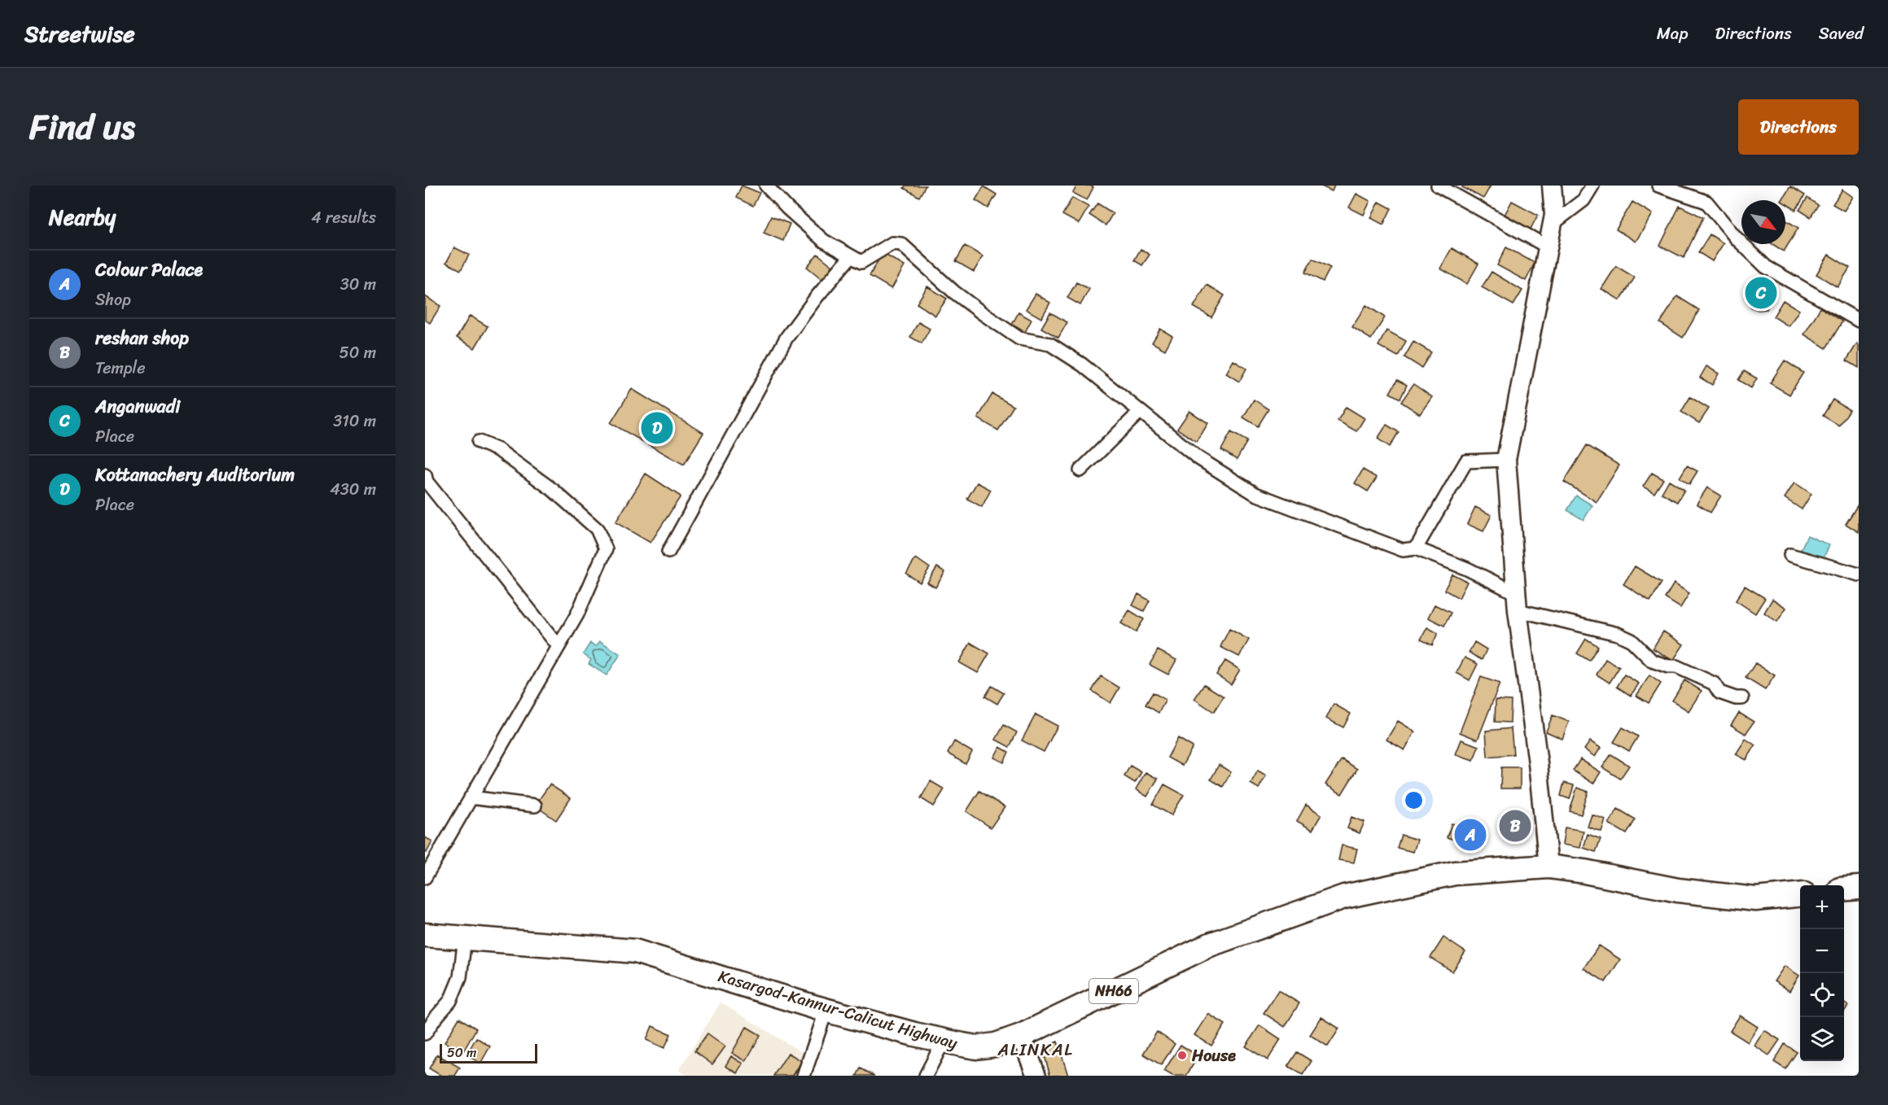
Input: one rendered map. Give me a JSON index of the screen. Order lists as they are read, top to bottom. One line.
{"streets":{"highway":["NH66","Kasargod-Kannur-Calicut Highway"]},"districts":["ALINKAL"],"places":["House"],"scale_bar":"50 m","north":"bottom right","page":{"header":"Streetwise","nav":["Map","Directions","Saved"],"title":"Find us","buttons":"Directions","heading":["Nearby","4 results"],"list":[{"mark":"A","name":"Colour Palace","note":"Shop","value":"30 m"},{"mark":"B","name":"reshan shop","note":"Temple","value":"50 m"},{"mark":"C","name":"Anganwadi","note":"Place","value":"310 m"},{"mark":"D","name":"Kottanachery Auditorium","note":"Place","value":"430 m"}],"pins":["C","D","B","A"],"map_buttons":["+","−"],"scale":"50 m"}}
